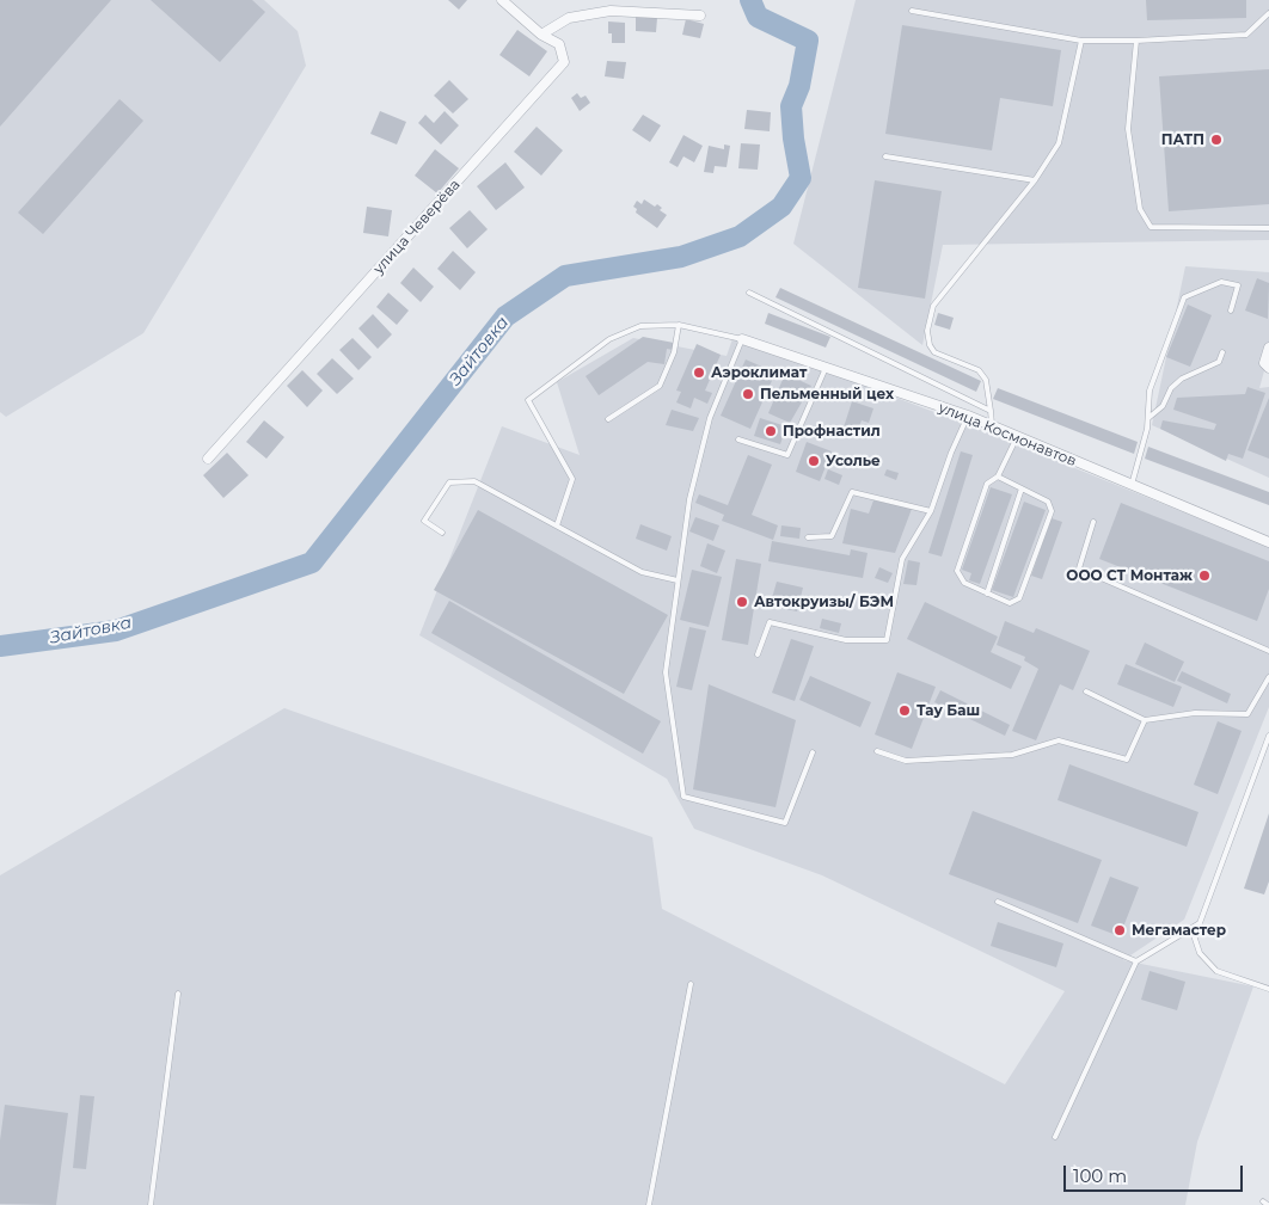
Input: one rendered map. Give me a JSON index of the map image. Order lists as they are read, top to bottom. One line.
{"streets":{"street":["улица Чеверёва","улица Космонавтов"]},"water":["Зайтовка"],"places":["ПАТП","Аэроклимат","Пельменный цех","Профнастил","Усолье","ООО СТ Монтаж","Автокруизы/ БЭМ","Тау Баш","Мегамастер"],"scale_bar":"100 m"}
